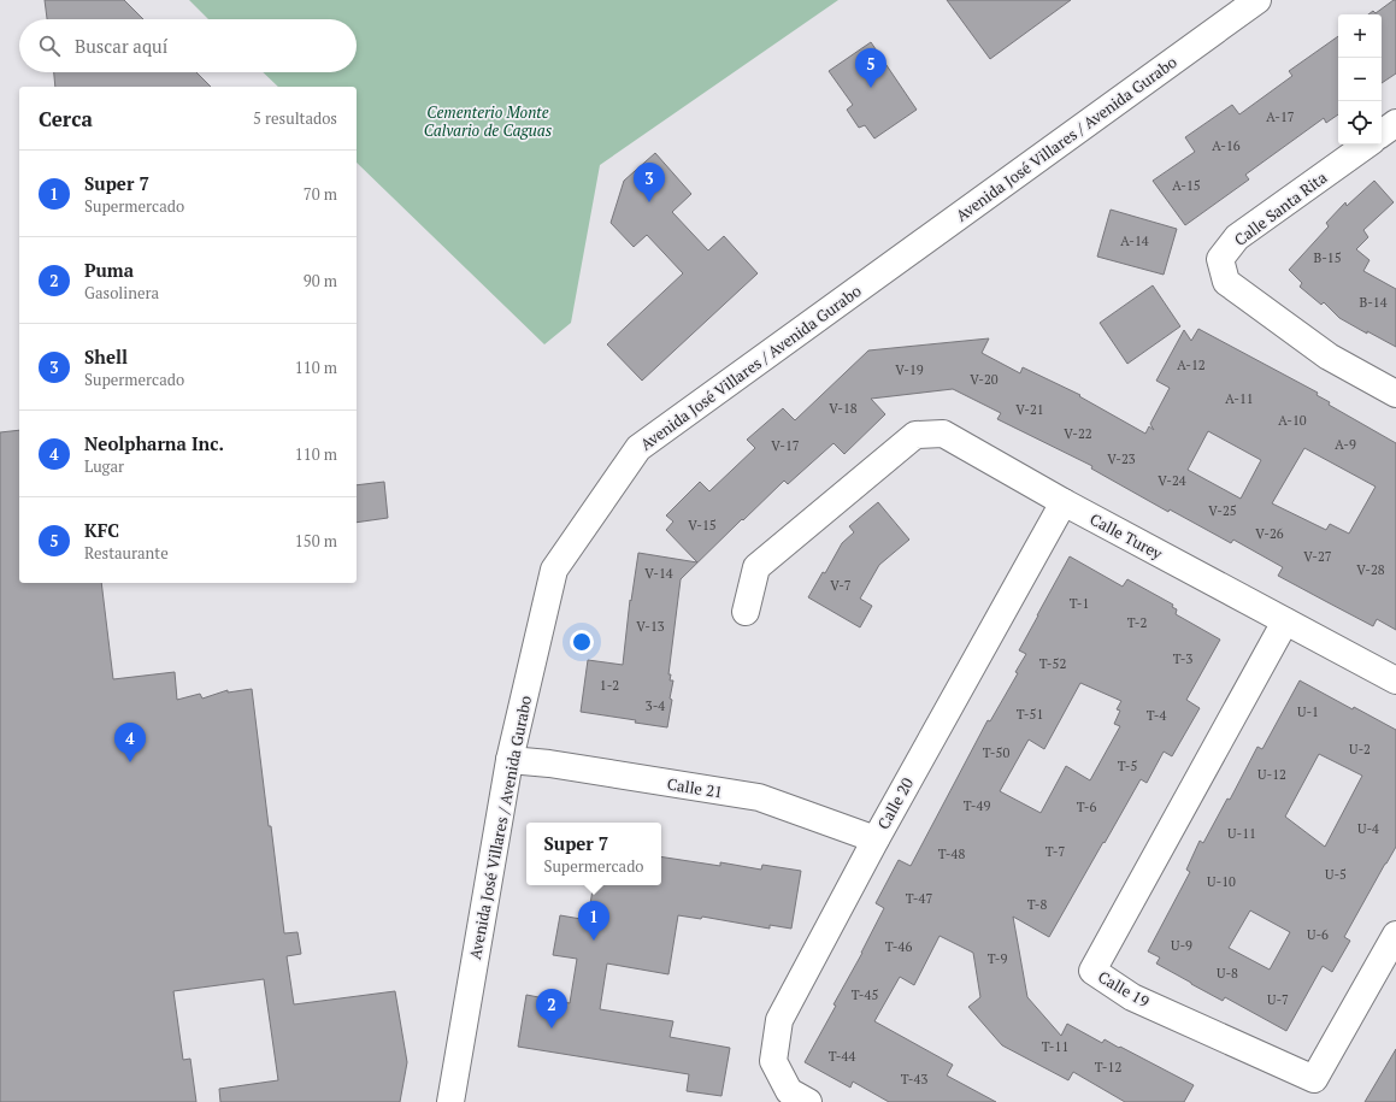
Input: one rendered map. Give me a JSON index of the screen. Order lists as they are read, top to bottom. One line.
{"streets":{"street":["Avenida José Villares / Avenida Gurabo","Calle Santa Rita","Calle Turey","Calle 21","Calle 20","Calle 19"]},"crossings":[["Avenida José Villares / Avenida Gurabo","Calle 21"],["Calle Turey","Calle 20"],["Calle Turey","Calle 19"],["Calle 21","Calle 20"]],"parks":["Cementerio Monte Calvario de Caguas"],"house_numbers":["A-17","A-16","A-15","A-14","B-15","B-14","A-12","V-19","V-20","A-11","V-18","V-21","A-10","V-22","A-9","V-17","V-23","V-24","V-25","V-15","V-26","V-27","V-28","V-14","V-7","T-1","T-2","V-13","T-3","T-52","1-2","3-4","U-1","T-51","T-4","U-2","T-50","T-5","U-12","T-49","T-6","U-4","U-11","T-7","T-48","U-5","U-10","T-47","T-8","U-6","U-9","T-46","T-9","U-8","T-45","U-7","T-11","T-44","T-12","T-43"],"page":{"map_buttons":["+","−"],"search":"Buscar aquí","pins":["5","3","4","1","2"],"heading":["Cerca","5 resultados"],"list":[{"mark":"1","name":"Super 7","note":"Supermercado","value":"70 m"},{"mark":"2","name":"Puma","note":"Gasolinera","value":"90 m"},{"mark":"3","name":"Shell","note":"Supermercado","value":"110 m"},{"mark":"4","name":"Neolpharna Inc.","note":"Lugar","value":"110 m"},{"mark":"5","name":"KFC","note":"Restaurante","value":"150 m"}],"popup":["Super 7","Supermercado"]}}
